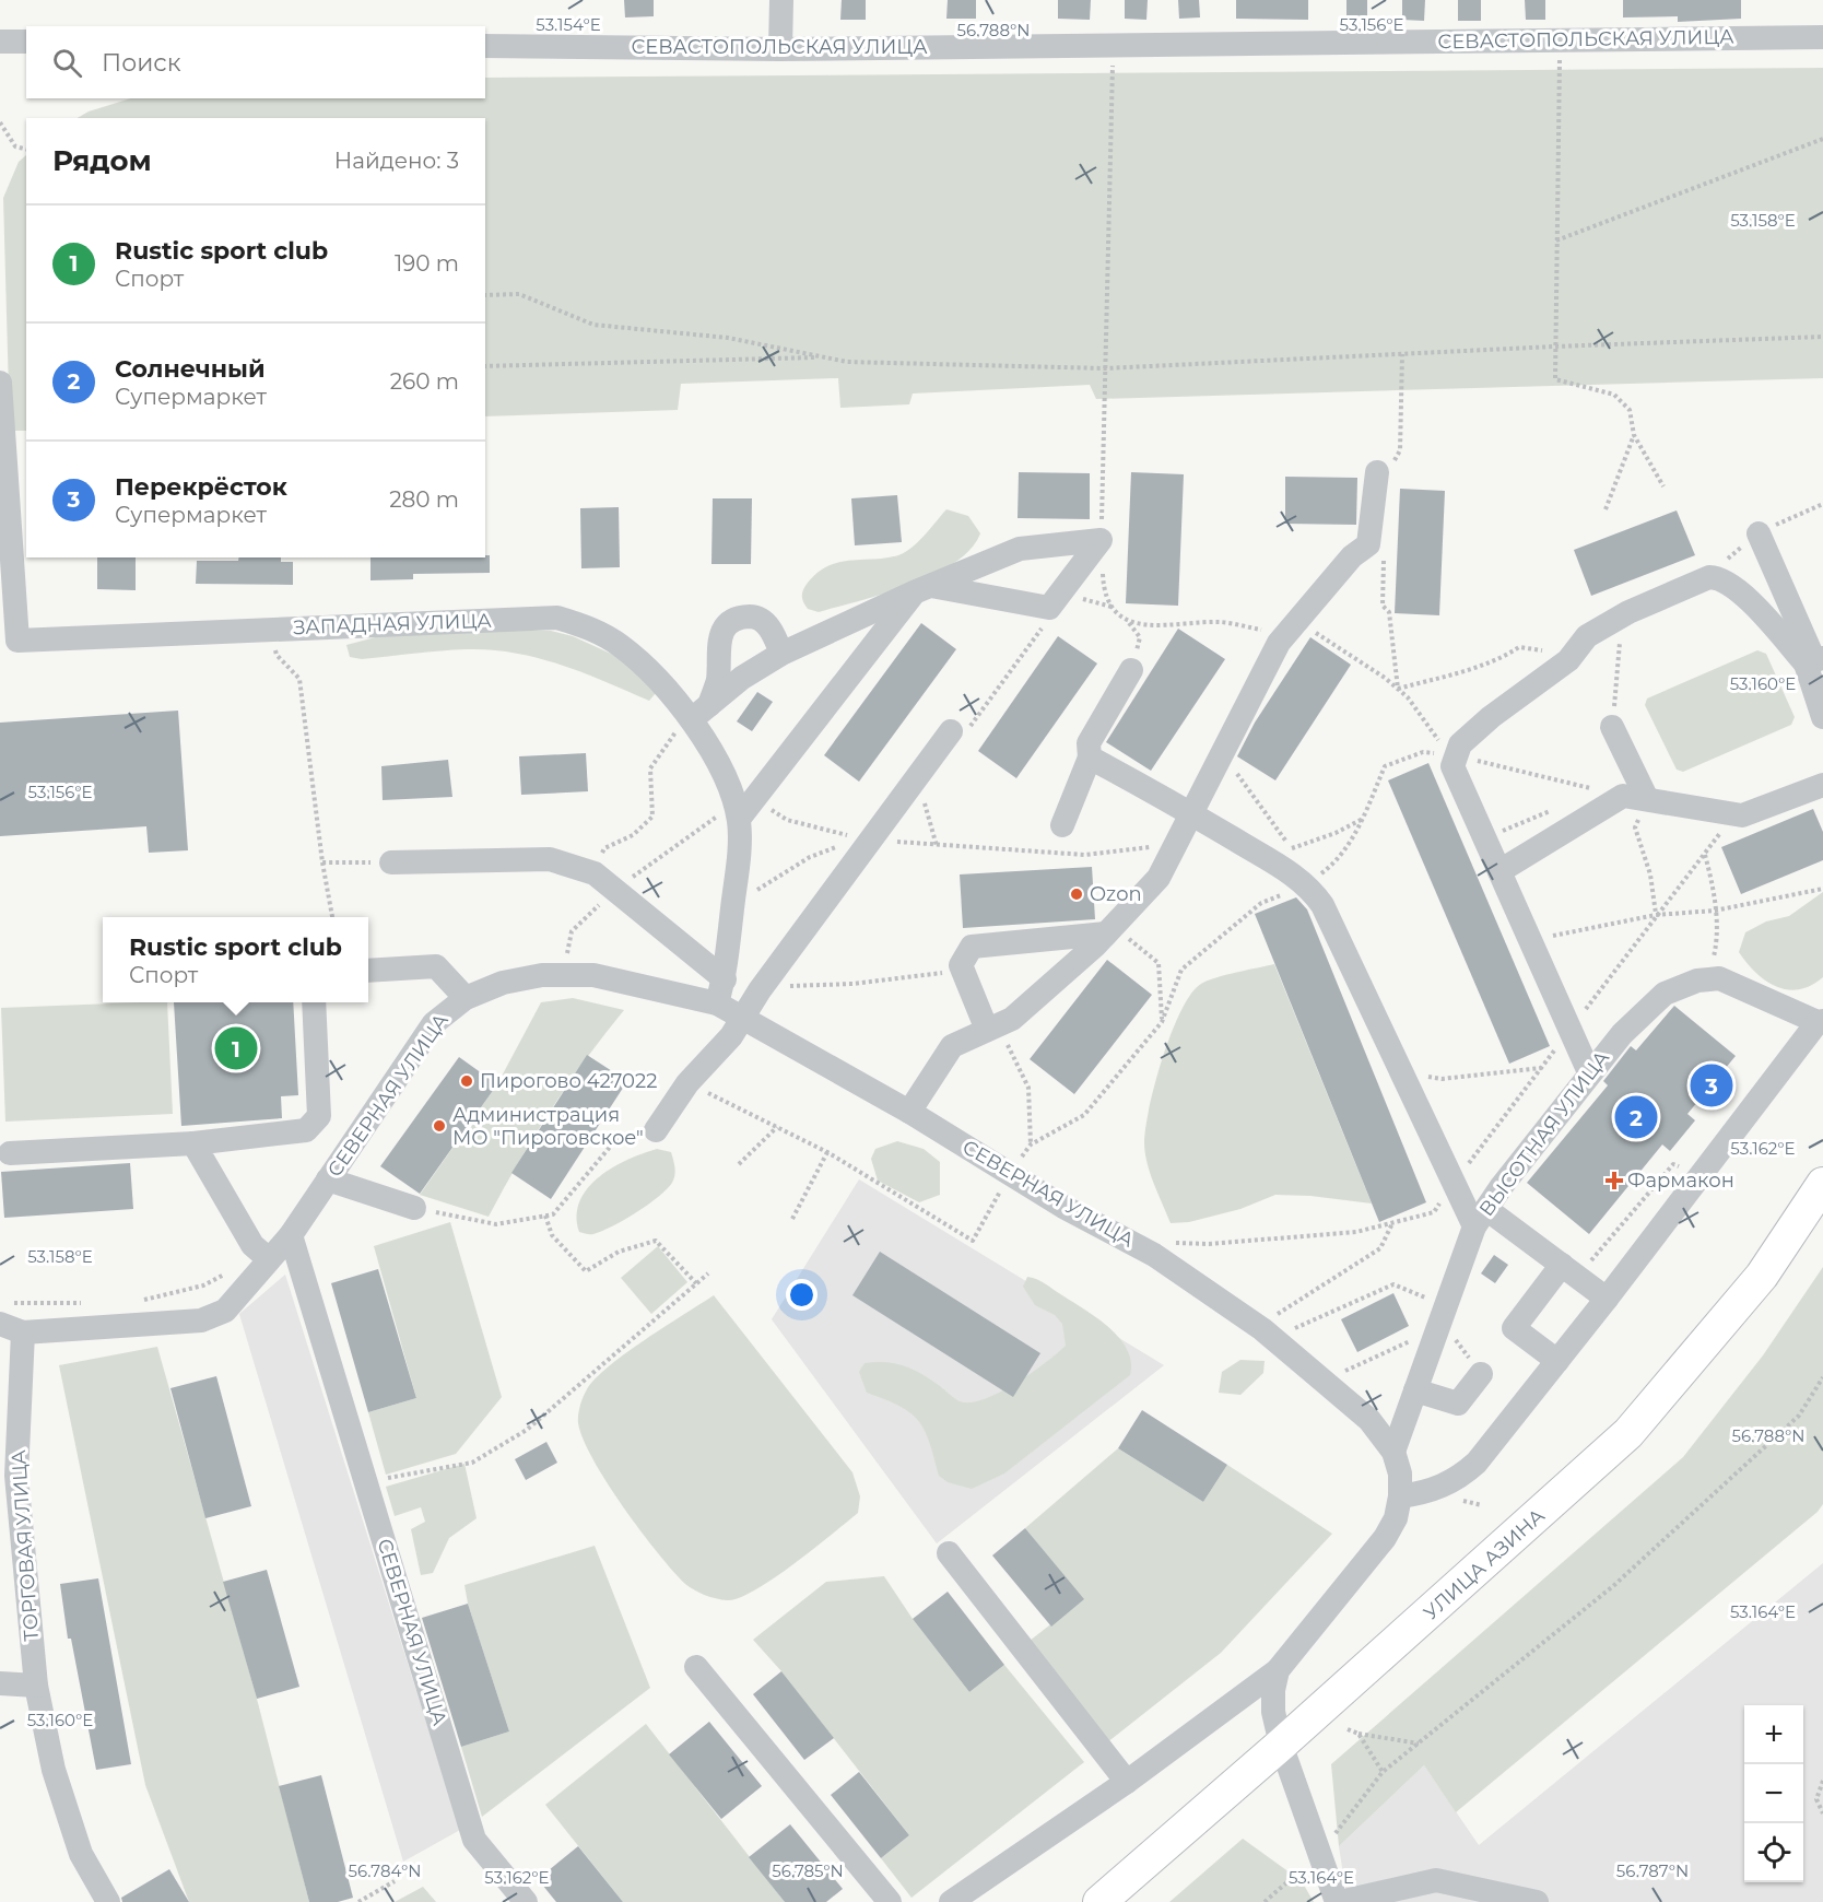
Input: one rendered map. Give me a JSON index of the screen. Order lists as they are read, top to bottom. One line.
{"streets":{"main road":["УЛИЦА АЗИНА"],"street":["СЕВАСТОПОЛЬСКАЯ УЛИЦА","ЗАПАДНАЯ УЛИЦА","СЕВЕРНАЯ УЛИЦА","ВЫСОТНАЯ УЛИЦА","ТОРГОВАЯ УЛИЦА"]},"crossings":[["ЗАПАДНАЯ УЛИЦА","СЕВЕРНАЯ УЛИЦА"],["СЕВЕРНАЯ УЛИЦА","ВЫСОТНАЯ УЛИЦА"],["СЕВЕРНАЯ УЛИЦА","ТОРГОВАЯ УЛИЦА"]],"places":{"other":["Ozon","Пирогово 427022","Администрация МО \"Пироговское\""],"health":["Фармакон"]},"page":{"search":"Поиск","heading":["Рядом","Найдено: 3"],"list":[{"mark":"1","name":"Rustic sport club","note":"Спорт","value":"190 m"},{"mark":"2","name":"Солнечный","note":"Супермаркет","value":"260 m"},{"mark":"3","name":"Перекрёсток","note":"Супермаркет","value":"280 m"}],"popup":["Rustic sport club","Спорт"],"pins":["1","3","2"],"map_buttons":["+","−"]},"coordinates":["53.154°E","53.156°E","56.788°N","53.158°E","53.160°E","53.162°E","53.164°E","56.784°N","56.785°N","56.787°N"]}
